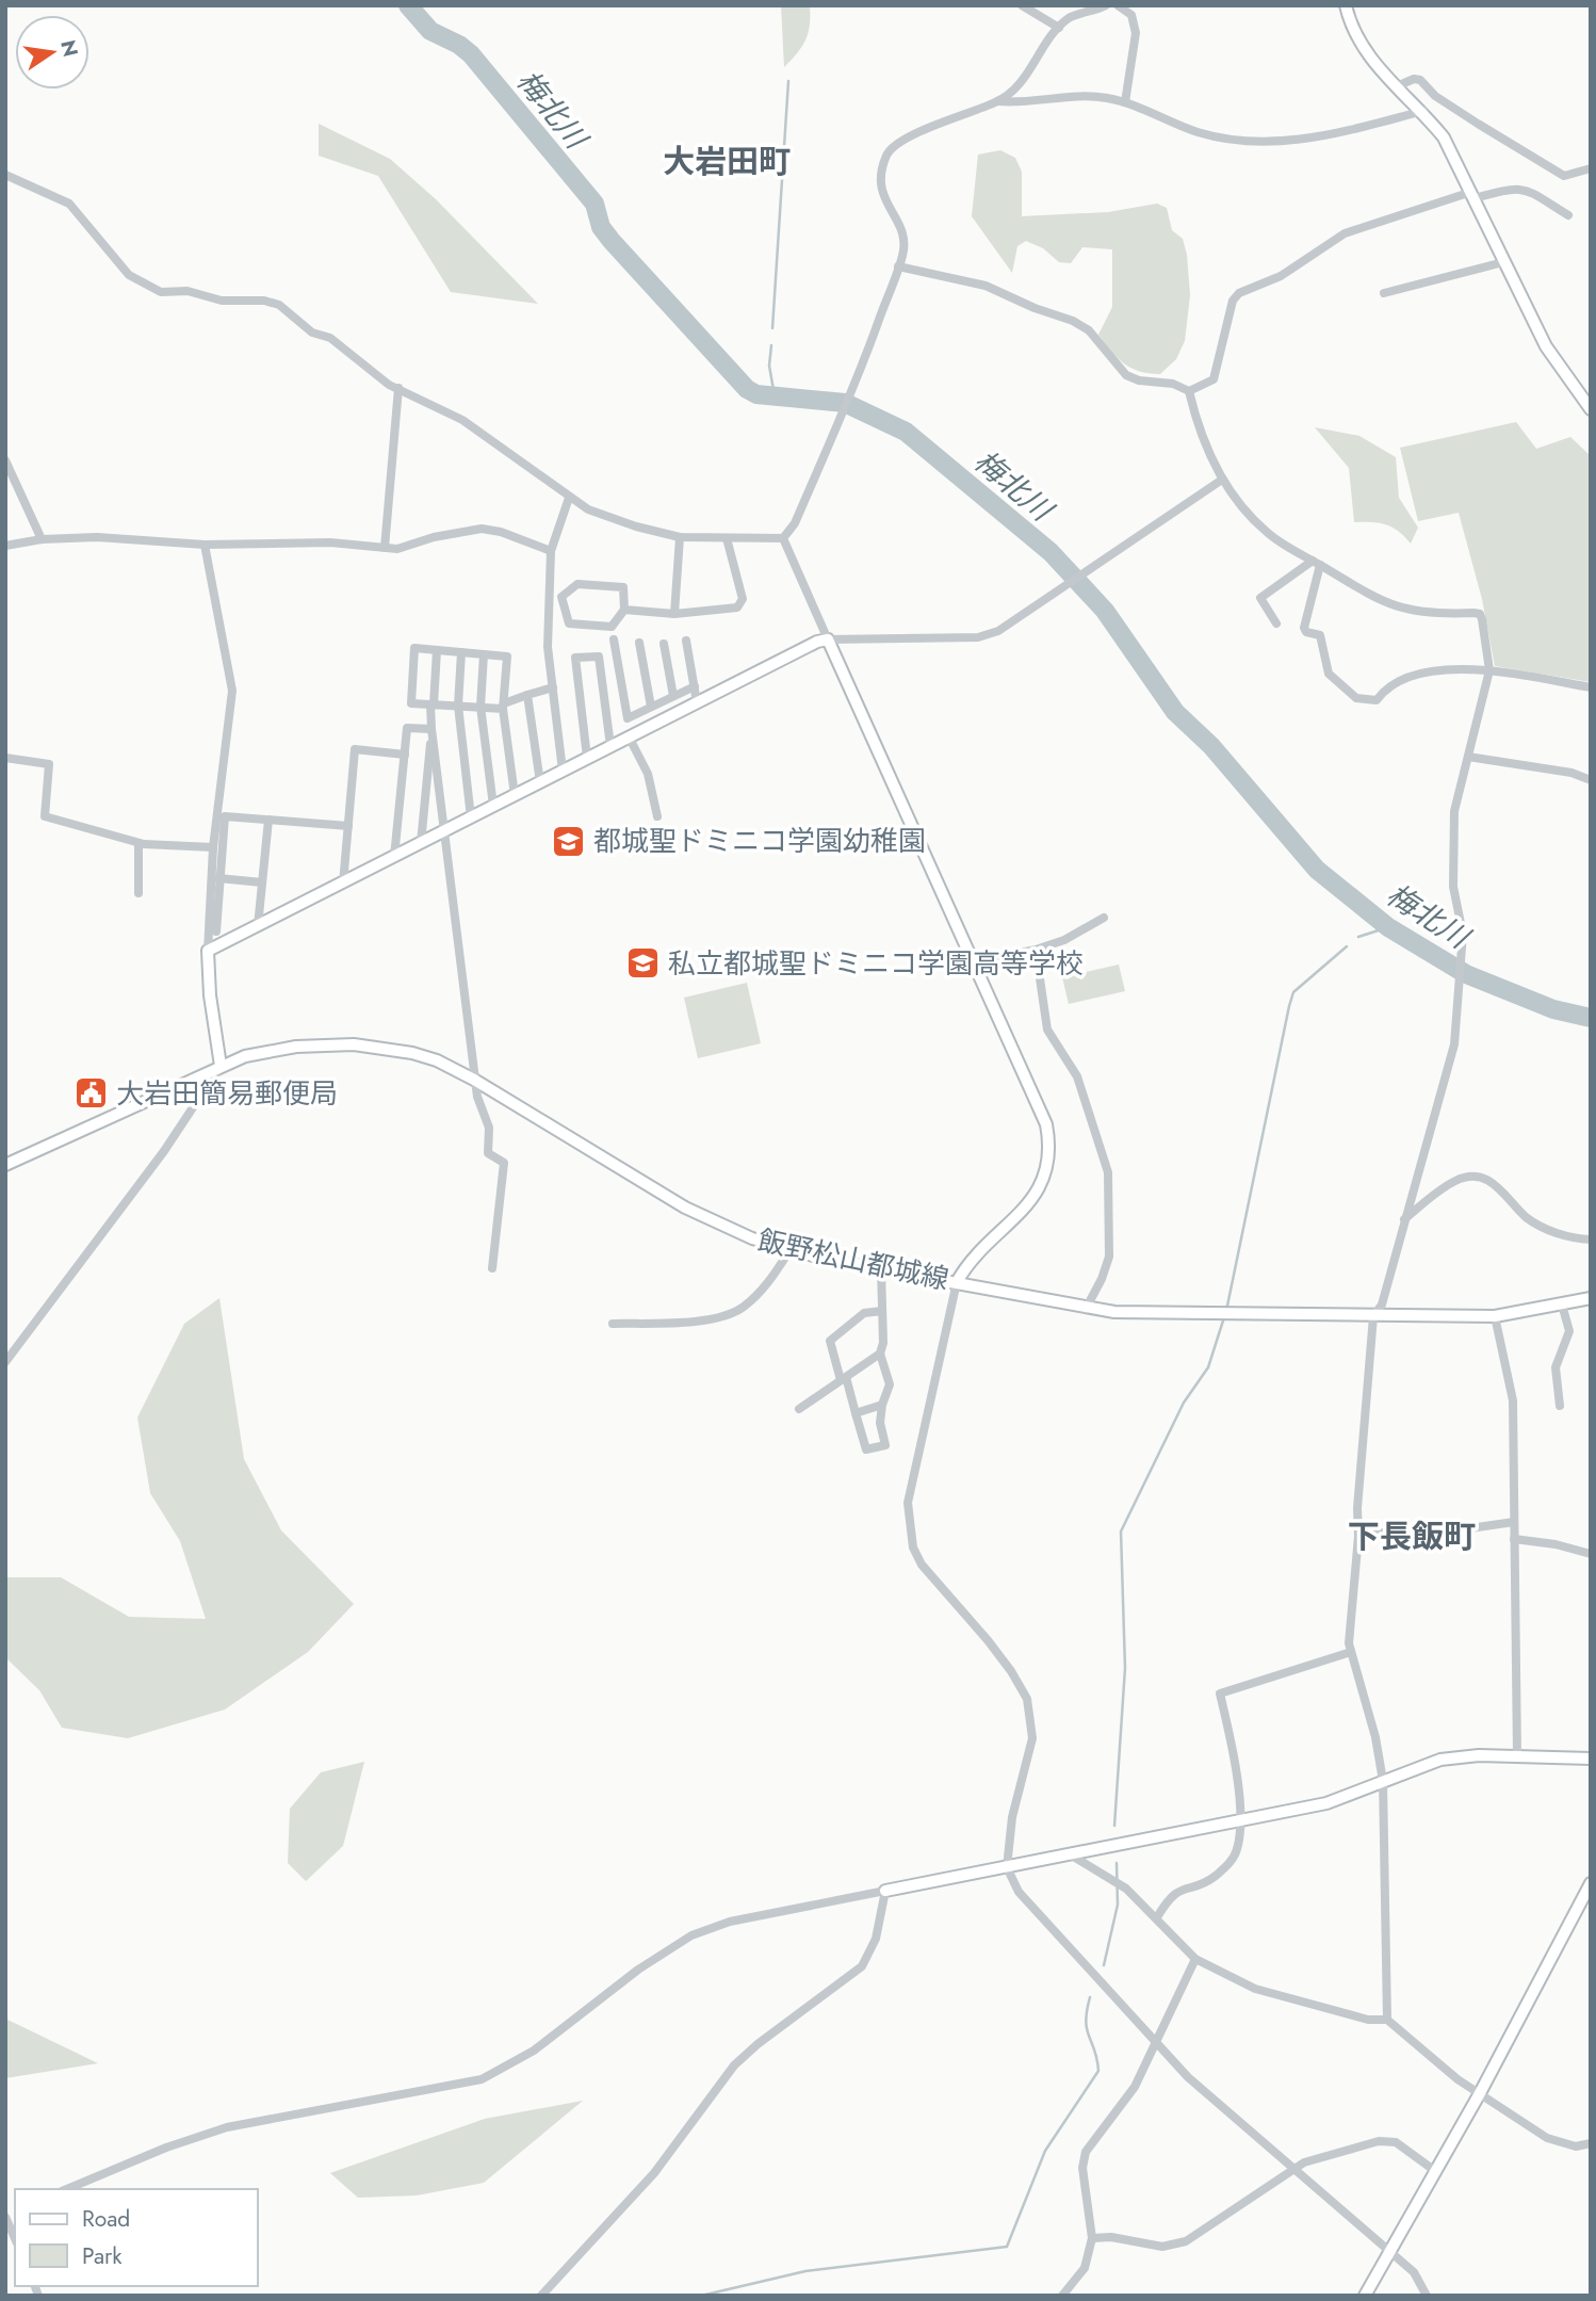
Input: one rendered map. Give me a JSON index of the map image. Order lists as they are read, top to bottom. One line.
{"streets":{"street":["飯野松山都城線"]},"districts":["大岩田町","下長飯町"],"water":["梅北川"],"places":{"school or university":["都城聖ドミニコ学園幼稚園","私立都城聖ドミニコ学園高等学校"],"public building":["大岩田簡易郵便局"]},"legend":["Road","Park"],"north":"right"}
